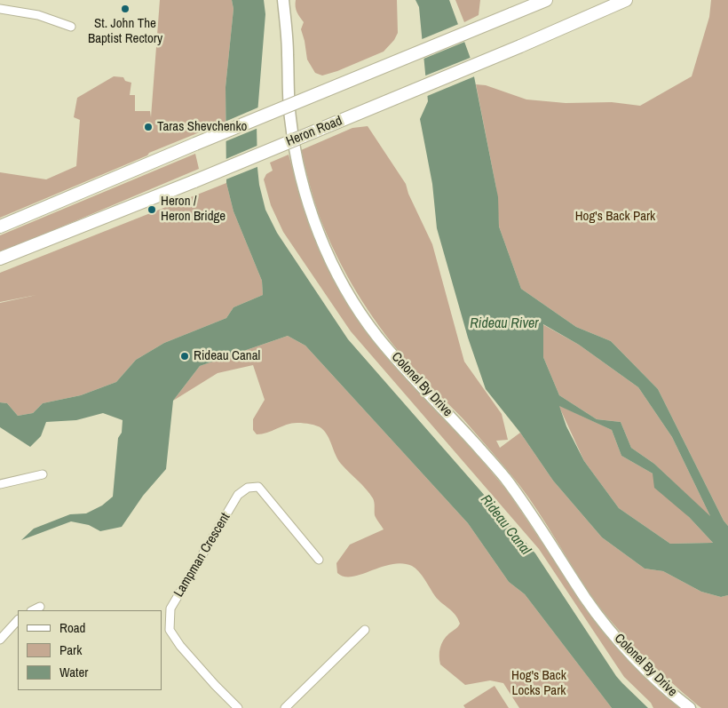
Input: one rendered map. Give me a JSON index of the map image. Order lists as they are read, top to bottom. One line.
{"streets":{"main road":["Heron Road","Colonel By Drive"],"street":["Lampman Crescent"]},"water":["Rideau River","Rideau Canal"],"parks":["Hog's Back Park","Hog's Back Locks Park"],"places":["St. John The Baptist Rectory","Taras Shevchenko","Heron / Heron Bridge","Rideau Canal"],"legend":["Road","Park","Water"]}
